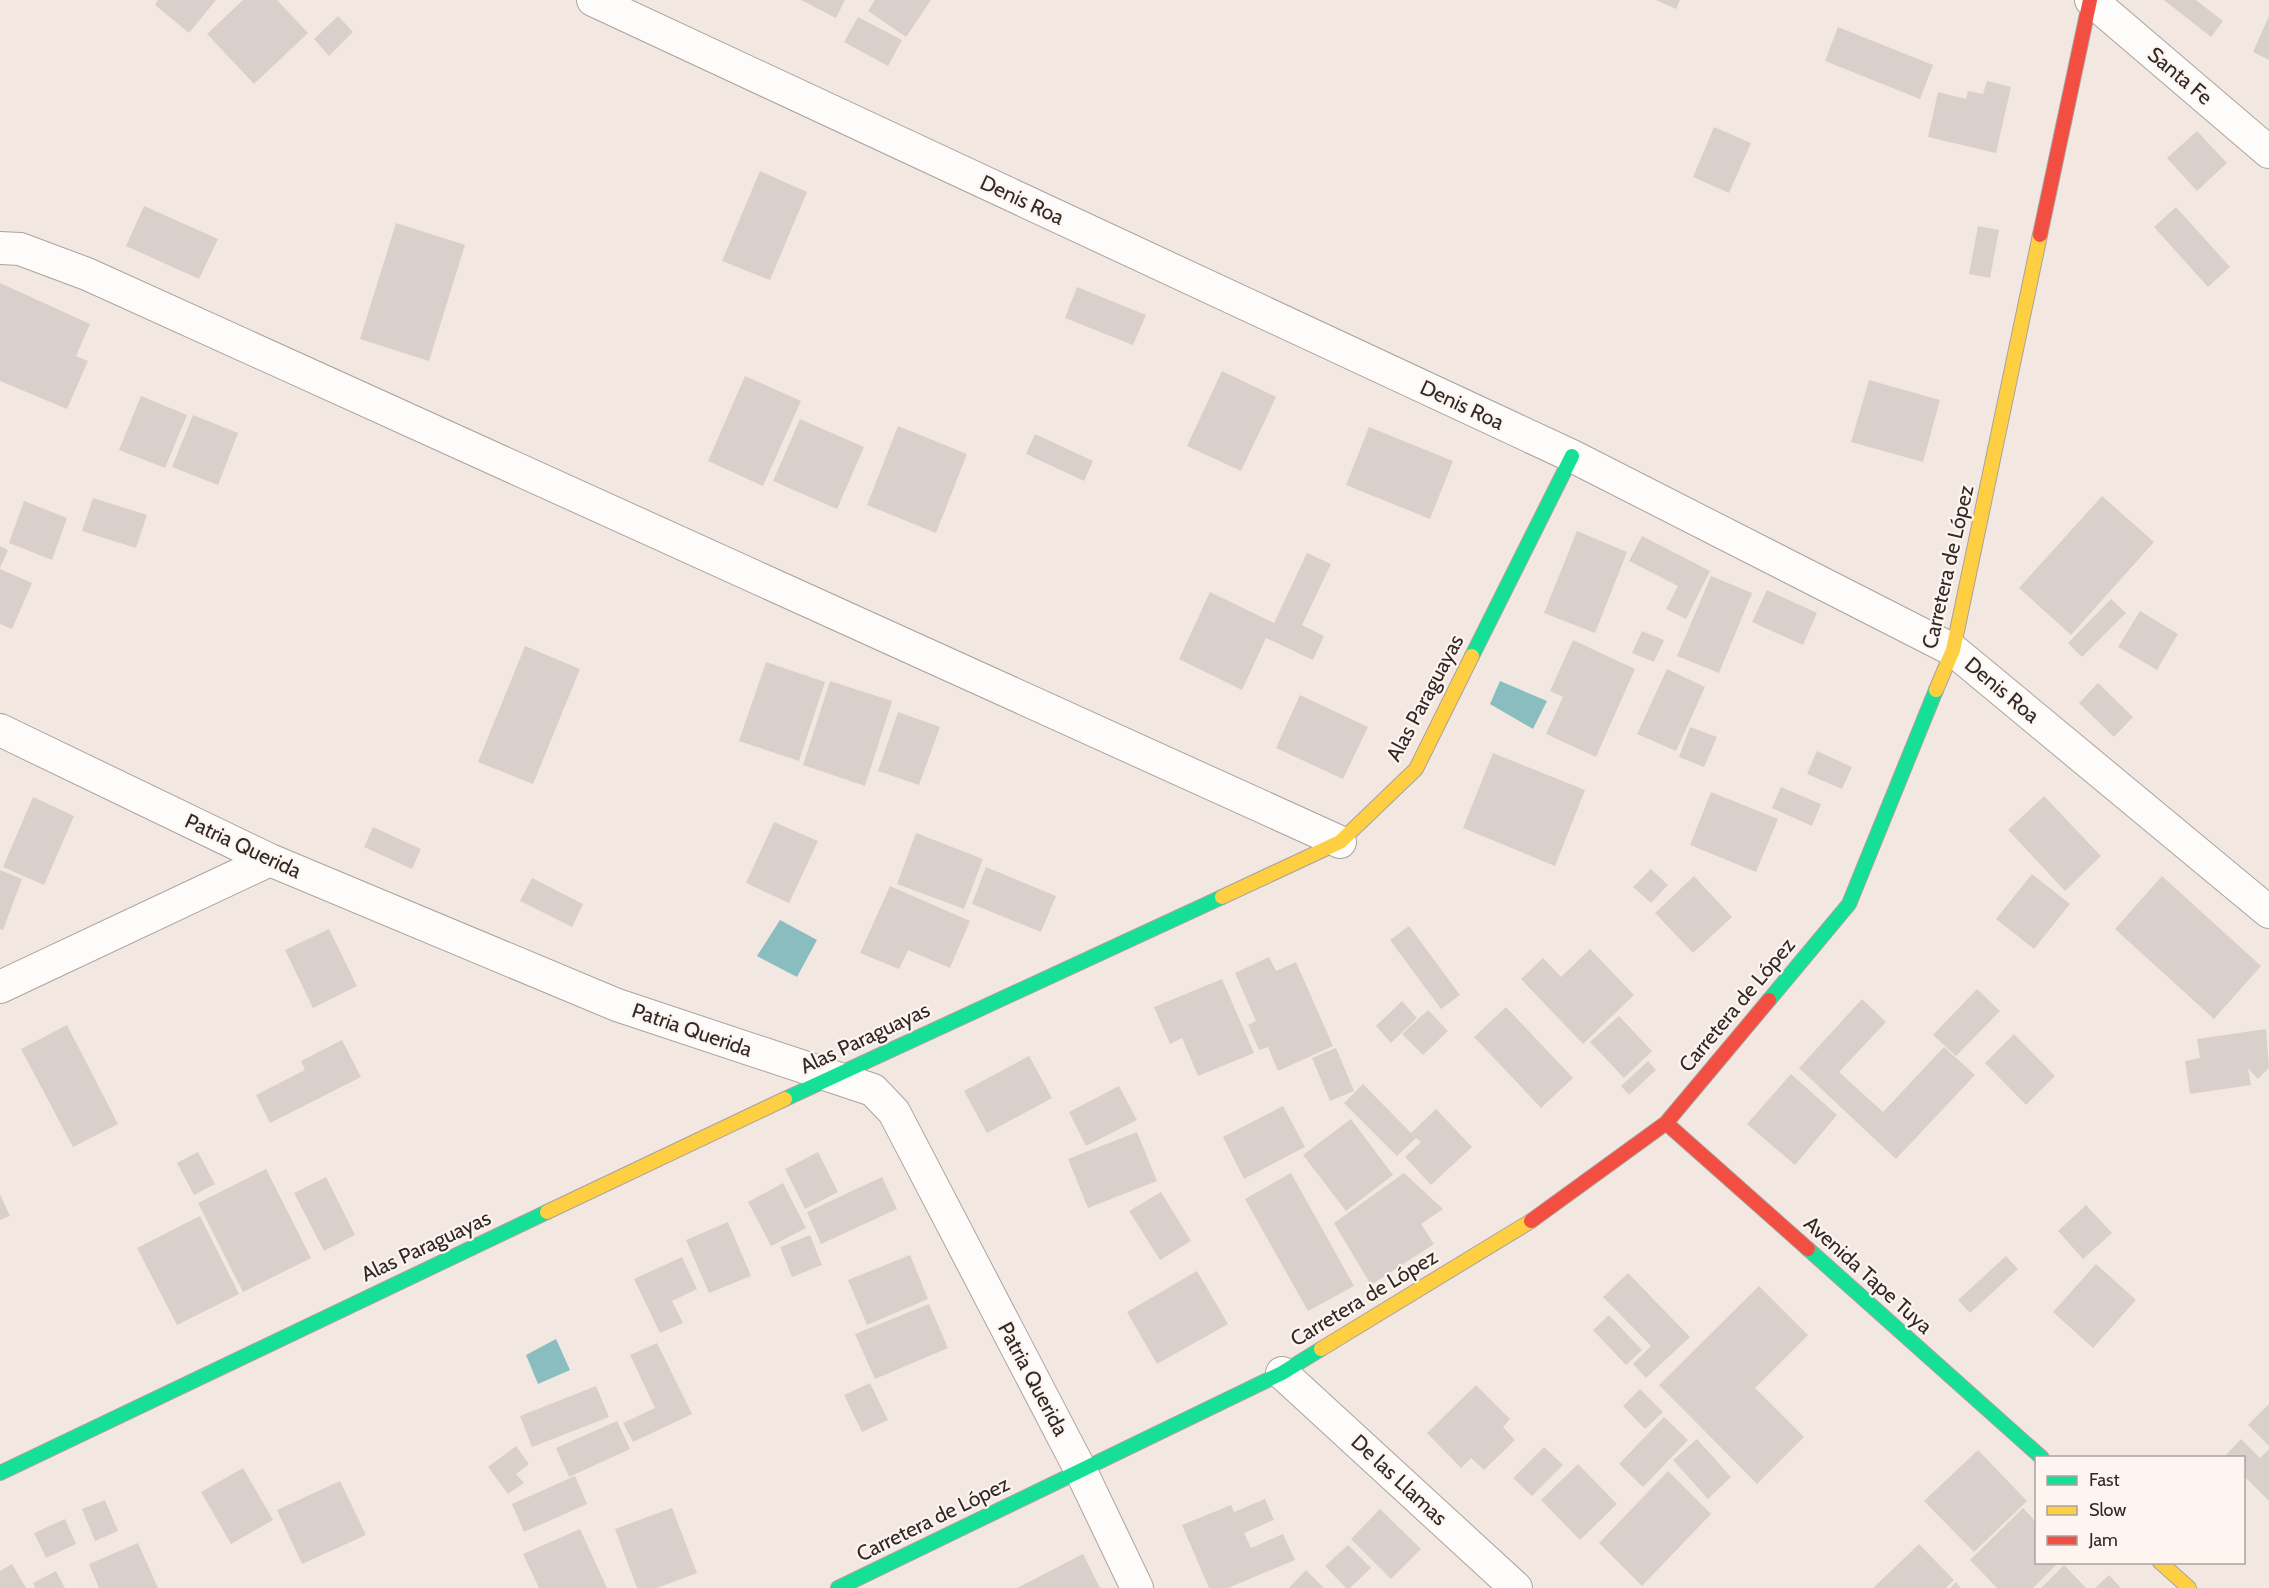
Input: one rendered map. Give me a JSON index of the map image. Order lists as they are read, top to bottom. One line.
{"streets":{"street":["Santa Fe","Denis Roa","Carretera de López","Alas Paraguayas","Patria Querida","Avenida Tape Tuya","De las Llamas"]},"crossings":[["Santa Fe","Carretera de López"],["Denis Roa","Carretera de López"],["Denis Roa","Alas Paraguayas"],["Carretera de López","Patria Querida"],["Carretera de López","Avenida Tape Tuya"],["Carretera de López","De las Llamas"],["Alas Paraguayas","Patria Querida"]],"legend":["Fast","Slow","Jam"]}
